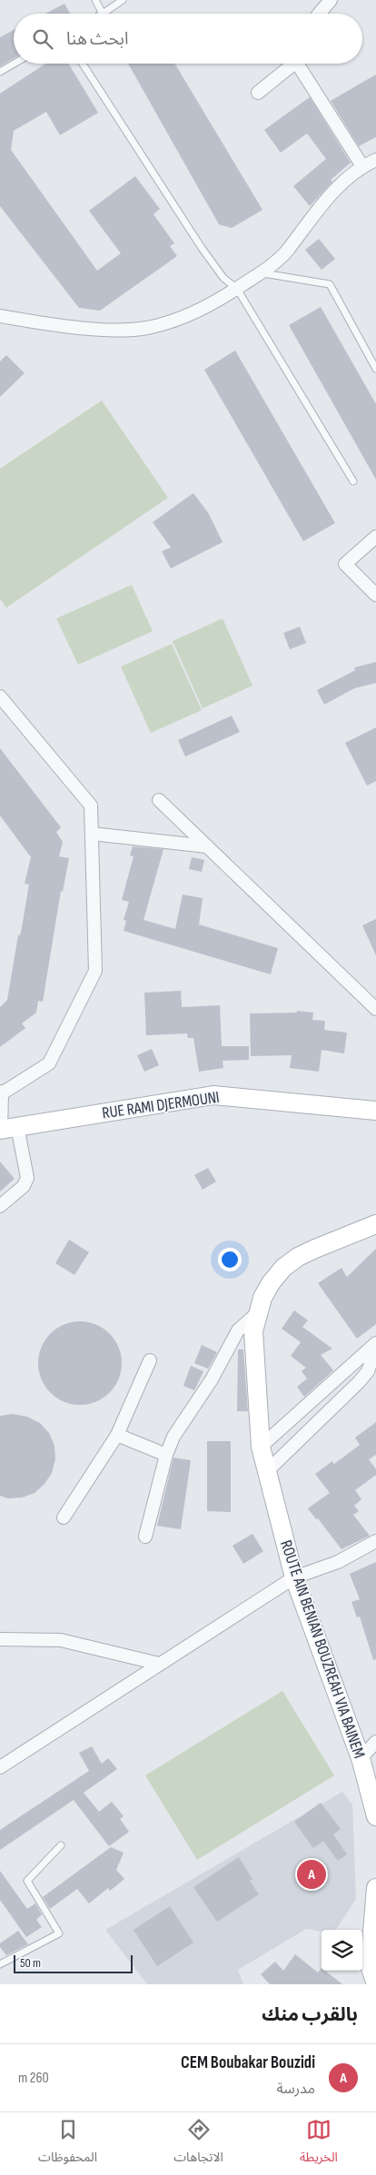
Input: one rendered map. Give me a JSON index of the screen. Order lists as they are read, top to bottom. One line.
{"streets":{"main road":["RUE RAMI DJERMOUNI","ROUTE AIN BENIAN BOUZREAH VIA BAINEM"]},"scale_bar":"50 m","page":{"search":"ابحث هنا","pins":"A","scale":"50 m","heading":"بالقرب منك","list":[{"mark":"A","name":"CEM Boubakar Bouzidi","note":"مدرسة","value":"260 m"}],"nav":["الخريطة","الاتجاهات","المحفوظات"]}}
